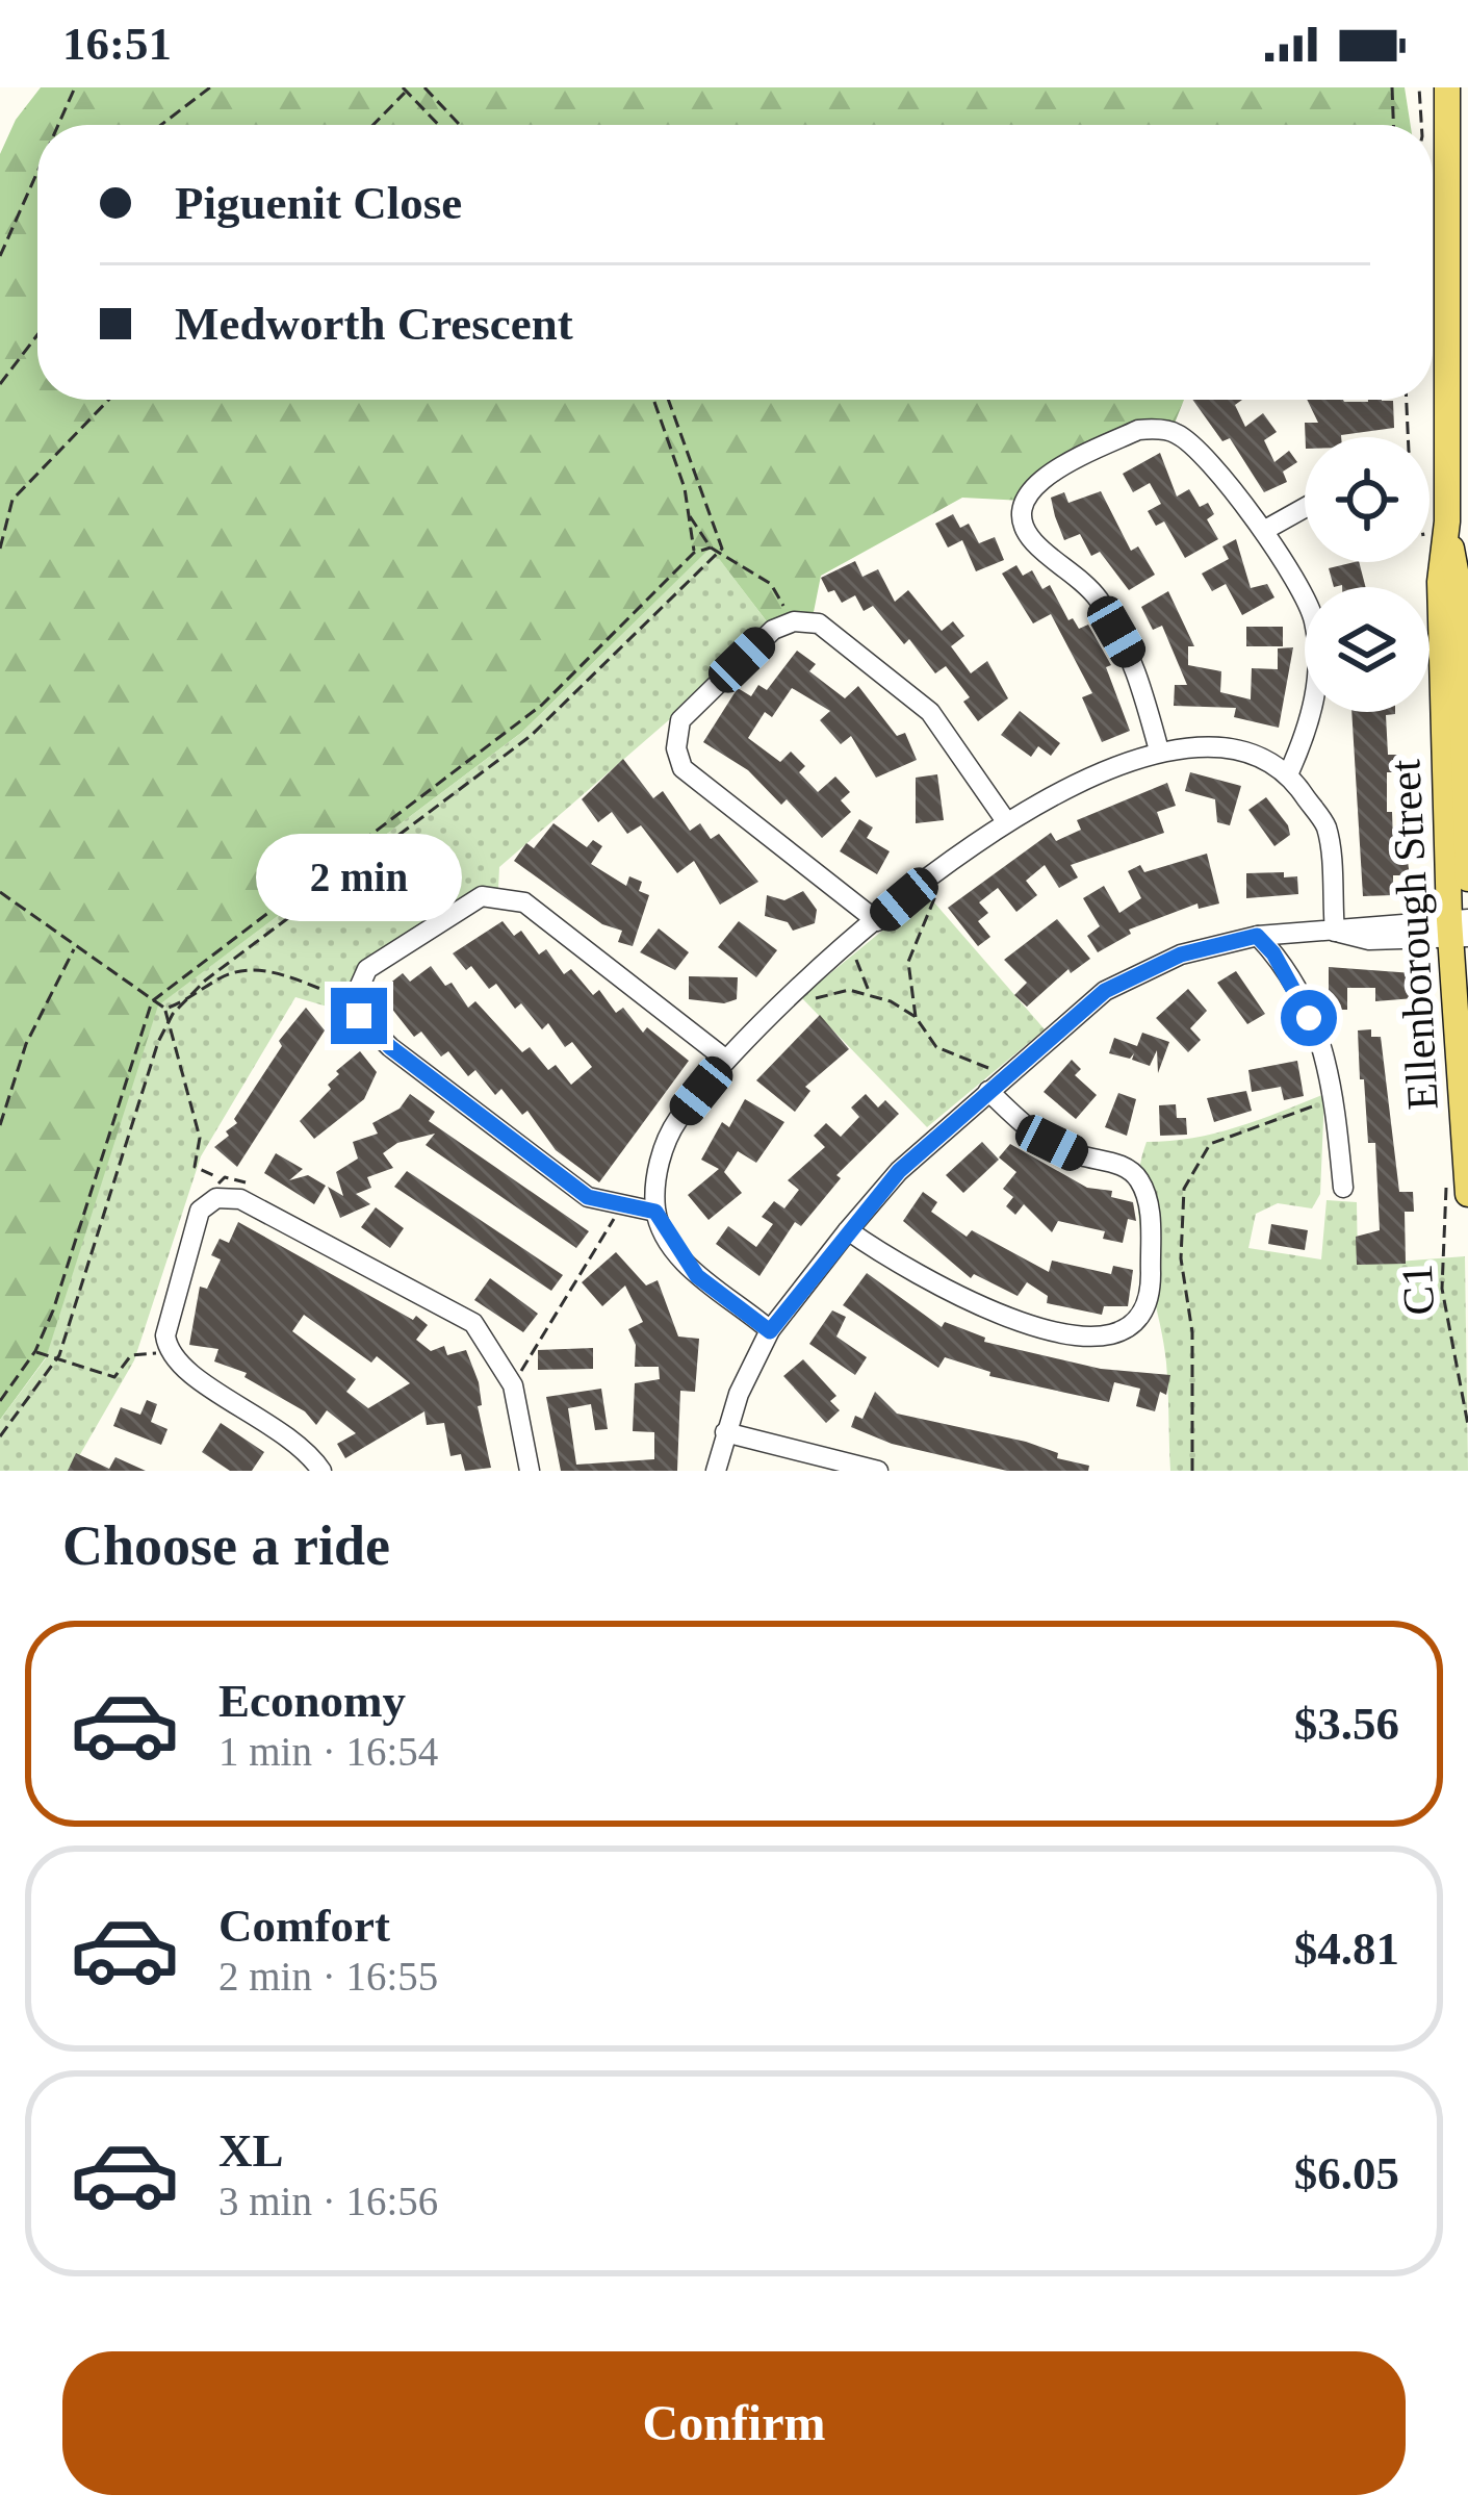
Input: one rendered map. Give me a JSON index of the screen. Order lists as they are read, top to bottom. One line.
{"streets":{"main road":["Ellenborough Street"],"path":["C1"]},"page":{"status":"16:51","banner":["Piguenit Close","Medworth Crescent"],"bubble":"2 min","heading":"Choose a ride","list":[{"name":"Economy","note":"1 min · 16:54","value":"$3.56"},{"name":"Comfort","note":"2 min · 16:55","value":"$4.81"},{"name":"XL","note":"3 min · 16:56","value":"$6.05"}],"buttons":"Confirm"}}
